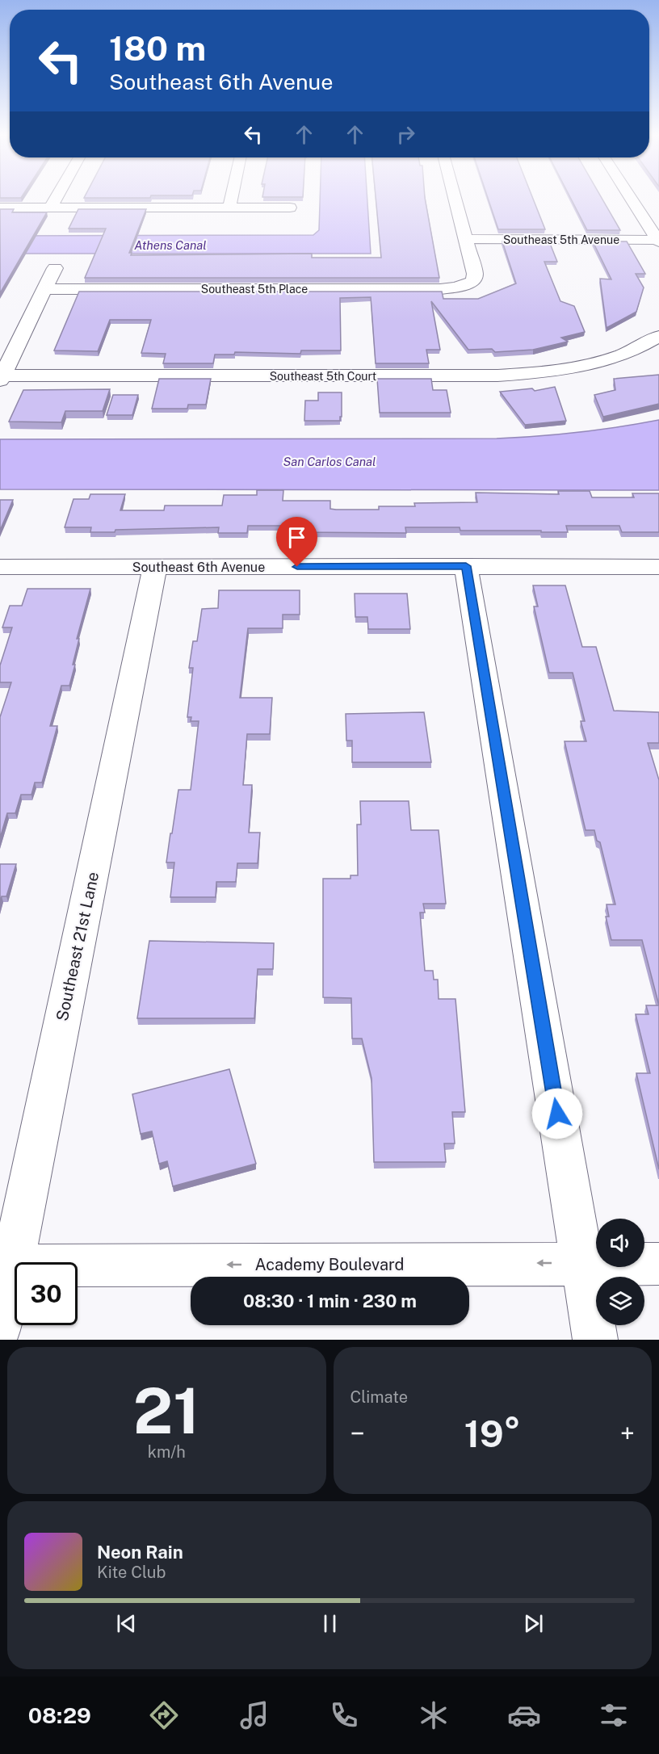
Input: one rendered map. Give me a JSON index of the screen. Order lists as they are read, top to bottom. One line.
{"streets":{"street":["Southeast 5th Avenue","Southeast 5th Place","Southeast 5th Court","Southeast 6th Avenue","Southeast 21st Lane","Academy Boulevard"]},"crossings":[["Southeast 5th Avenue","Southeast 5th Place"],["Southeast 6th Avenue","Southeast 21st Lane"],["Southeast 21st Lane","Academy Boulevard"]],"one_way":["Academy Boulevard"],"water":["Athens Canal","San Carlos Canal"],"page":{"turn":["180 m","Southeast 6th Avenue"],"limit":"30","trip":"08:30 · 1 min · 230 m","tile":[["21","km/h"],"Climate"],"heat":["−","19°","+"],"song":["Neon Rain","Kite Club"],"tabs":"08:29"}}
